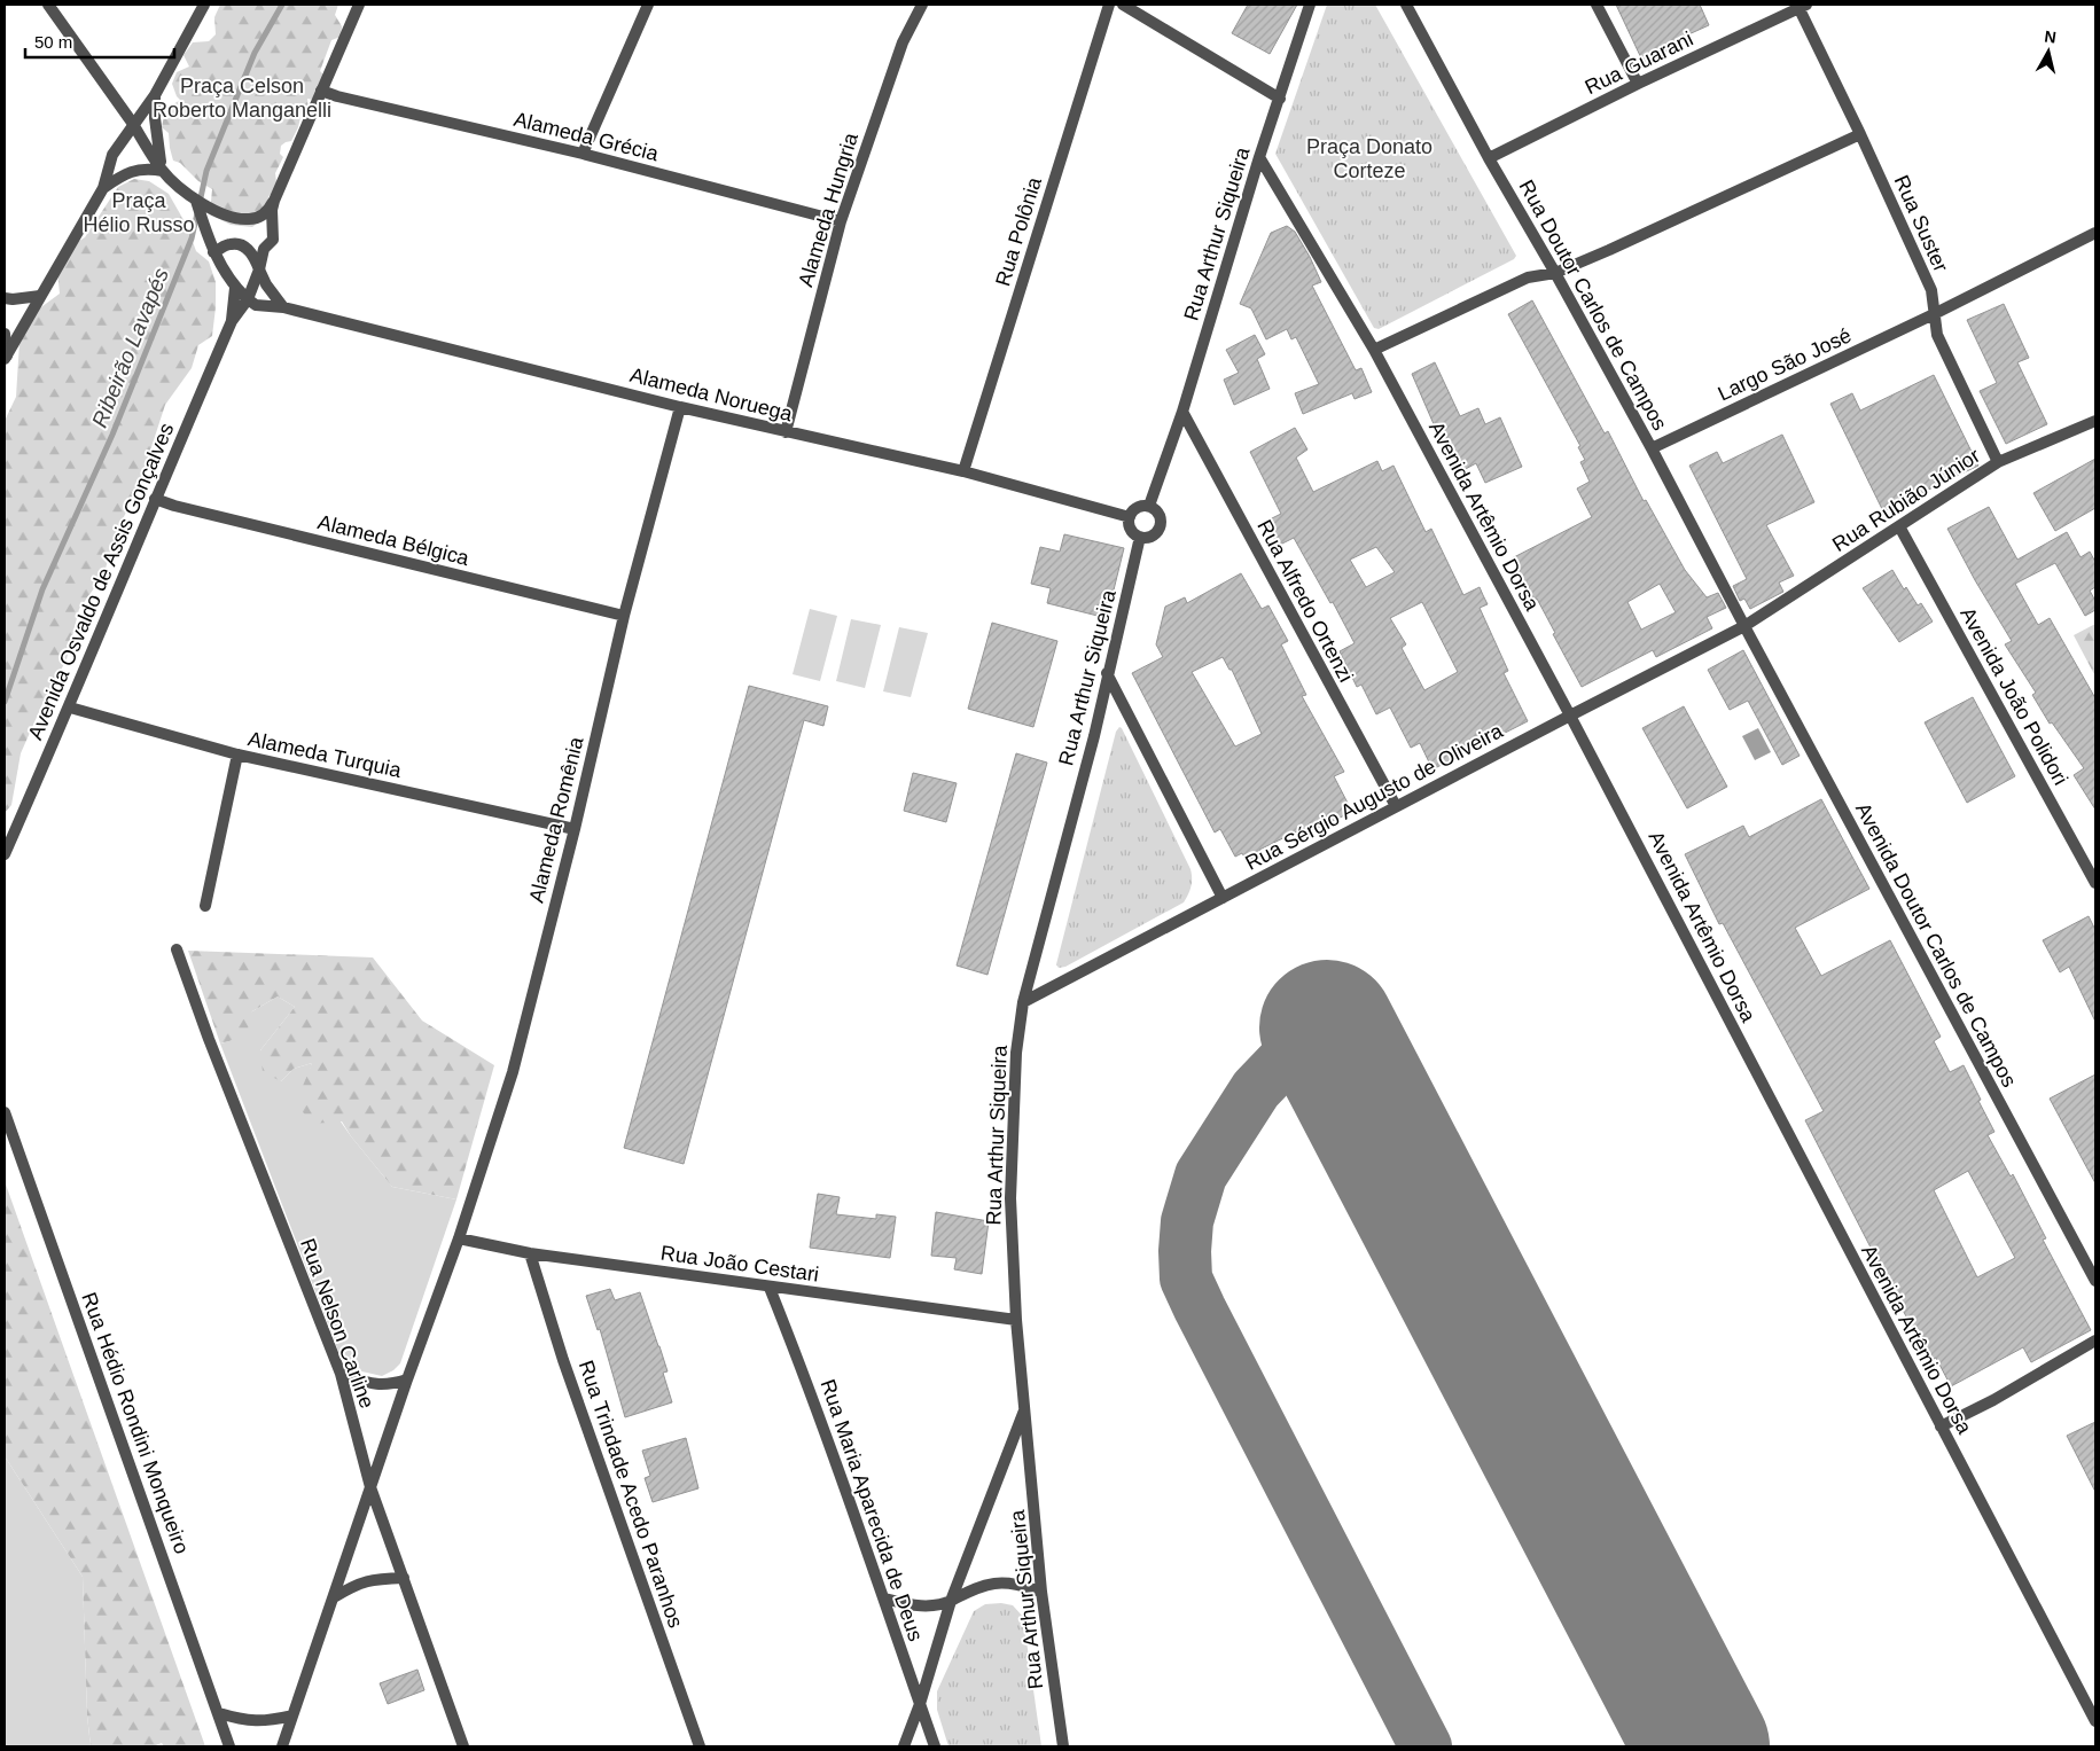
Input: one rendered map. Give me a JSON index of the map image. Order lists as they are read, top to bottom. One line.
{"streets":{"street":["Rua Guarani","Alameda Grécia","Alameda Hungria","Rua Suster","Rua Polônia","Rua Arthur Siqueira","Rua Doutor Carlos de Campos","Largo São José","Alameda Noruega","Rua Rubião Júnior","Avenida Artêmio Dorsa","Alameda Bélgica","Avenida Osvaldo de Assis Gonçalves","Rua Alfredo Ortenzi","Avenida João Polidori","Alameda Turquia","Rua Sérgio Augusto de Oliveira","Alameda Romênia","Avenida Doutor Carlos de Campos","Rua João Cestari","Rua Nelson Carline","Rua Hédio Rondini Monqueiro","Rua Trindade Acedo Paranhos","Rua Maria Aparecida de Deus"]},"crossings":[["Rua Guarani","Rua Suster"],["Rua Guarani","Rua Doutor Carlos de Campos"],["Alameda Grécia","Alameda Hungria"],["Alameda Grécia","Avenida Osvaldo de Assis Gonçalves"],["Alameda Hungria","Alameda Noruega"],["Rua Suster","Largo São José"],["Rua Suster","Rua Rubião Júnior"],["Rua Polônia","Alameda Noruega"],["Rua Arthur Siqueira","Alameda Noruega"],["Rua Arthur Siqueira","Avenida Artêmio Dorsa"],["Rua Arthur Siqueira","Rua Alfredo Ortenzi"],["Rua Arthur Siqueira","Rua Sérgio Augusto de Oliveira"],["Rua Arthur Siqueira","Rua João Cestari"],["Rua Doutor Carlos de Campos","Largo São José"],["Rua Doutor Carlos de Campos","Rua Rubião Júnior"],["Rua Doutor Carlos de Campos","Rua Sérgio Augusto de Oliveira"],["Rua Doutor Carlos de Campos","Avenida Doutor Carlos de Campos"],["Alameda Noruega","Avenida Osvaldo de Assis Gonçalves"],["Alameda Noruega","Alameda Romênia"],["Rua Rubião Júnior","Avenida João Polidori"],["Rua Rubião Júnior","Rua Sérgio Augusto de Oliveira"],["Rua Rubião Júnior","Avenida Doutor Carlos de Campos"],["Avenida Artêmio Dorsa","Rua Sérgio Augusto de Oliveira"],["Alameda Bélgica","Avenida Osvaldo de Assis Gonçalves"],["Alameda Bélgica","Alameda Romênia"],["Avenida Osvaldo de Assis Gonçalves","Alameda Turquia"],["Rua Alfredo Ortenzi","Rua Sérgio Augusto de Oliveira"],["Alameda Turquia","Alameda Romênia"],["Rua Sérgio Augusto de Oliveira","Avenida Doutor Carlos de Campos"],["Alameda Romênia","Rua João Cestari"],["Alameda Romênia","Rua Nelson Carline"],["Rua João Cestari","Rua Trindade Acedo Paranhos"],["Rua João Cestari","Rua Maria Aparecida de Deus"]],"water":["Ribeirão Lavapés"],"parks":["Praça Celson Roberto Manganelli","Praça Donato Corteze","Praça Hélio Russo"],"scale_bar":"50 m","north":"top"}
